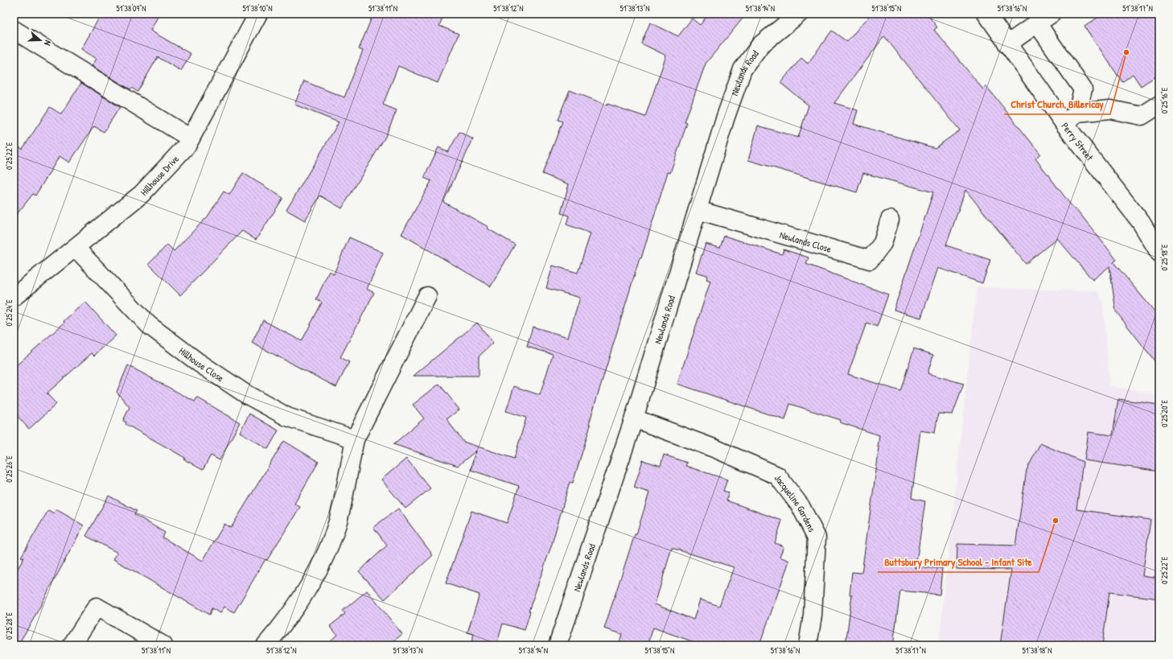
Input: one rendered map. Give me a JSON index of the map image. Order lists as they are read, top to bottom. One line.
{"streets":{"street":["Newlands Road","Perry Street","Hillhouse Drive","Newlands Close","Hillhouse Close","Jacqueline Gardens"]},"crossings":[["Newlands Road","Newlands Close"],["Newlands Road","Jacqueline Gardens"],["Hillhouse Drive","Hillhouse Close"]],"places":["Christ Church, Billericay","Buttsbury Primary School - Infant Site"],"north":"right","coordinates":["51°38'09\"N","51°38'10\"N","51°38'11\"N","51°38'12\"N","51°38'13\"N","51°38'14\"N","51°38'15\"N","51°38'16\"N","51°38'17\"N","0°25'16\"E","0°25'22\"E","0°25'18\"E","0°25'24\"E","0°25'20\"E","0°25'26\"E","0°25'28\"E","51°38'18\"N"]}
